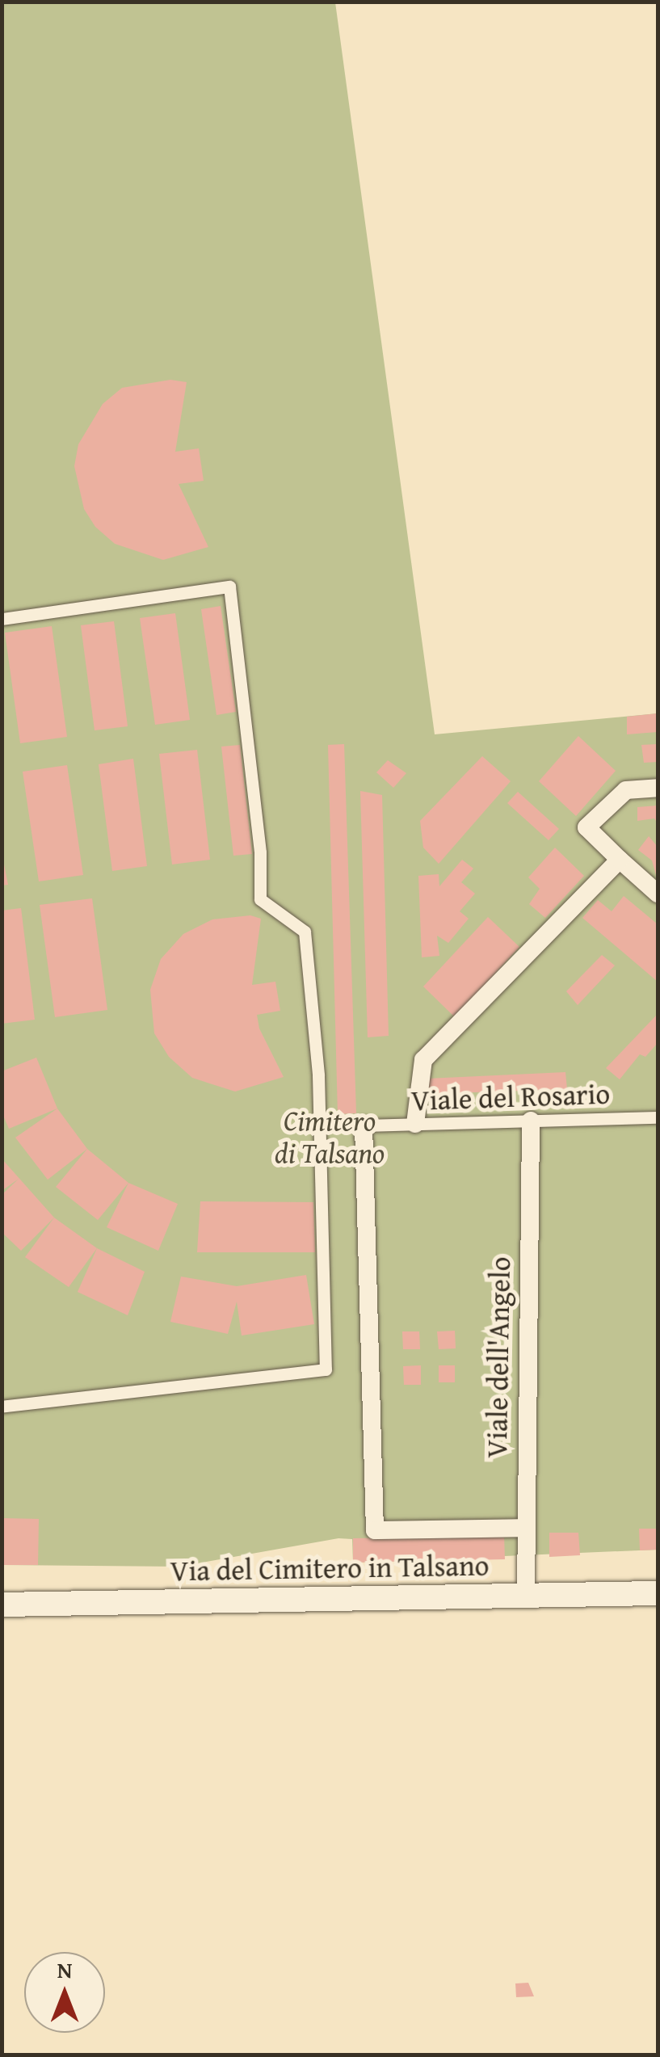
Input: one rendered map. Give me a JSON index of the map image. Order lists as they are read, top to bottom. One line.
{"streets":{"street":["Viale dell'Angelo","Via del Cimitero in Talsano"],"lane":["Viale del Rosario"]},"crossings":[["Viale del Rosario","Viale dell'Angelo"],["Viale dell'Angelo","Via del Cimitero in Talsano"]],"parks":["Cimitero di Talsano"],"north":"top"}
